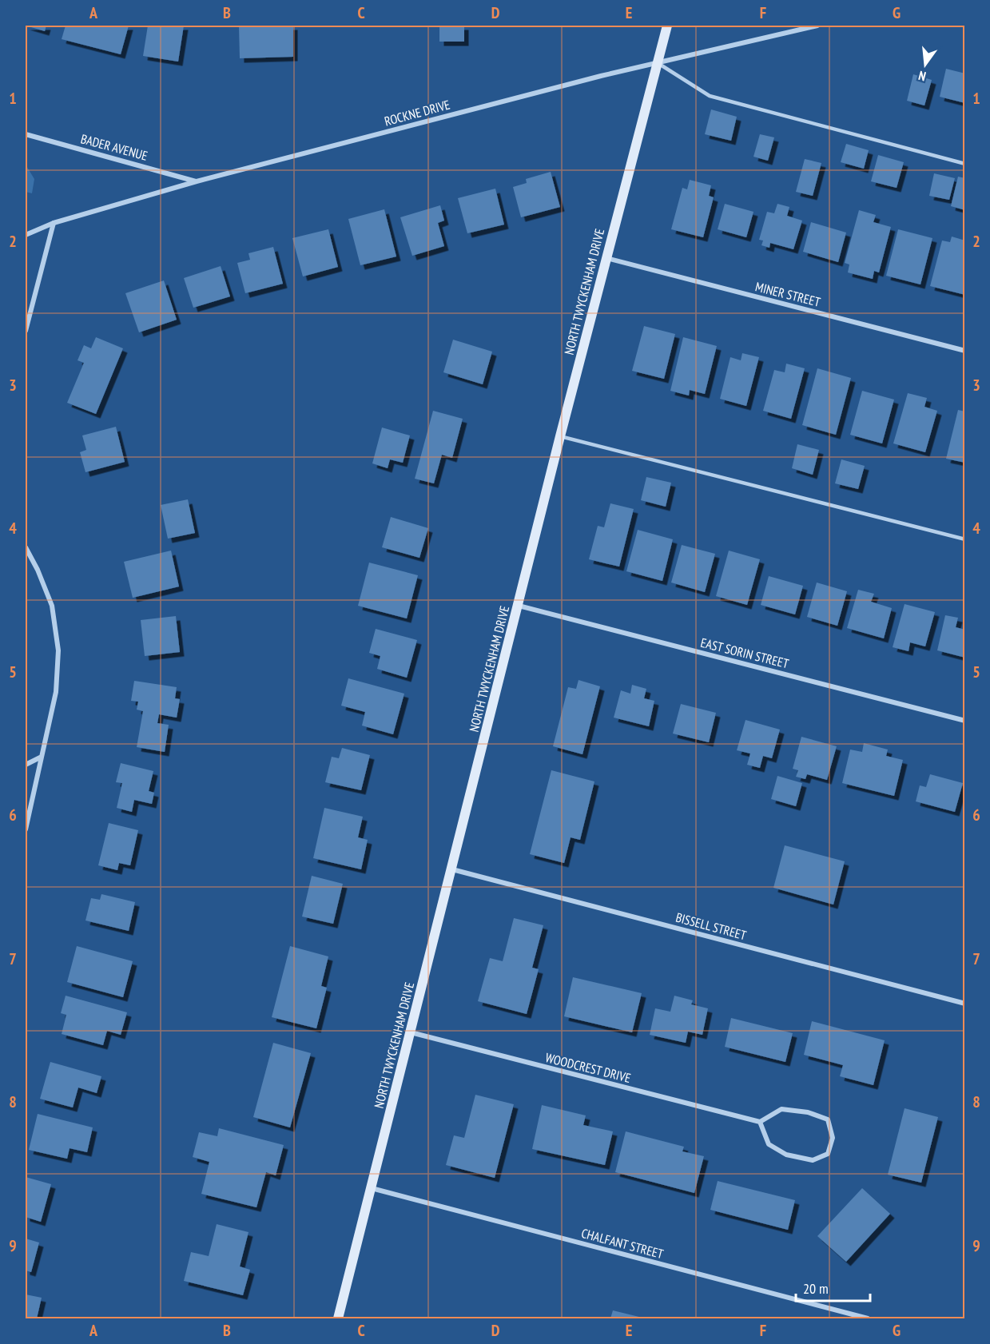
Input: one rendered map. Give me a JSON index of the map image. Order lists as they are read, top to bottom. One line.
{"streets":{"street":["ROCKNE DRIVE","BADER AVENUE","NORTH TWYCKENHAM DRIVE","MINER STREET","EAST SORIN STREET","BISSELL STREET","WOODCREST DRIVE","CHALFANT STREET"]},"crossings":[["ROCKNE DRIVE","BADER AVENUE"],["ROCKNE DRIVE","NORTH TWYCKENHAM DRIVE"],["NORTH TWYCKENHAM DRIVE","MINER STREET"],["NORTH TWYCKENHAM DRIVE","EAST SORIN STREET"],["NORTH TWYCKENHAM DRIVE","BISSELL STREET"],["NORTH TWYCKENHAM DRIVE","WOODCREST DRIVE"],["NORTH TWYCKENHAM DRIVE","CHALFANT STREET"]],"scale_bar":"20 m","north":"bottom","grid":{"columns":["A","B","C","D","E","F","G"],"rows":["1","2","3","4","5","6","7","8","9"]}}
